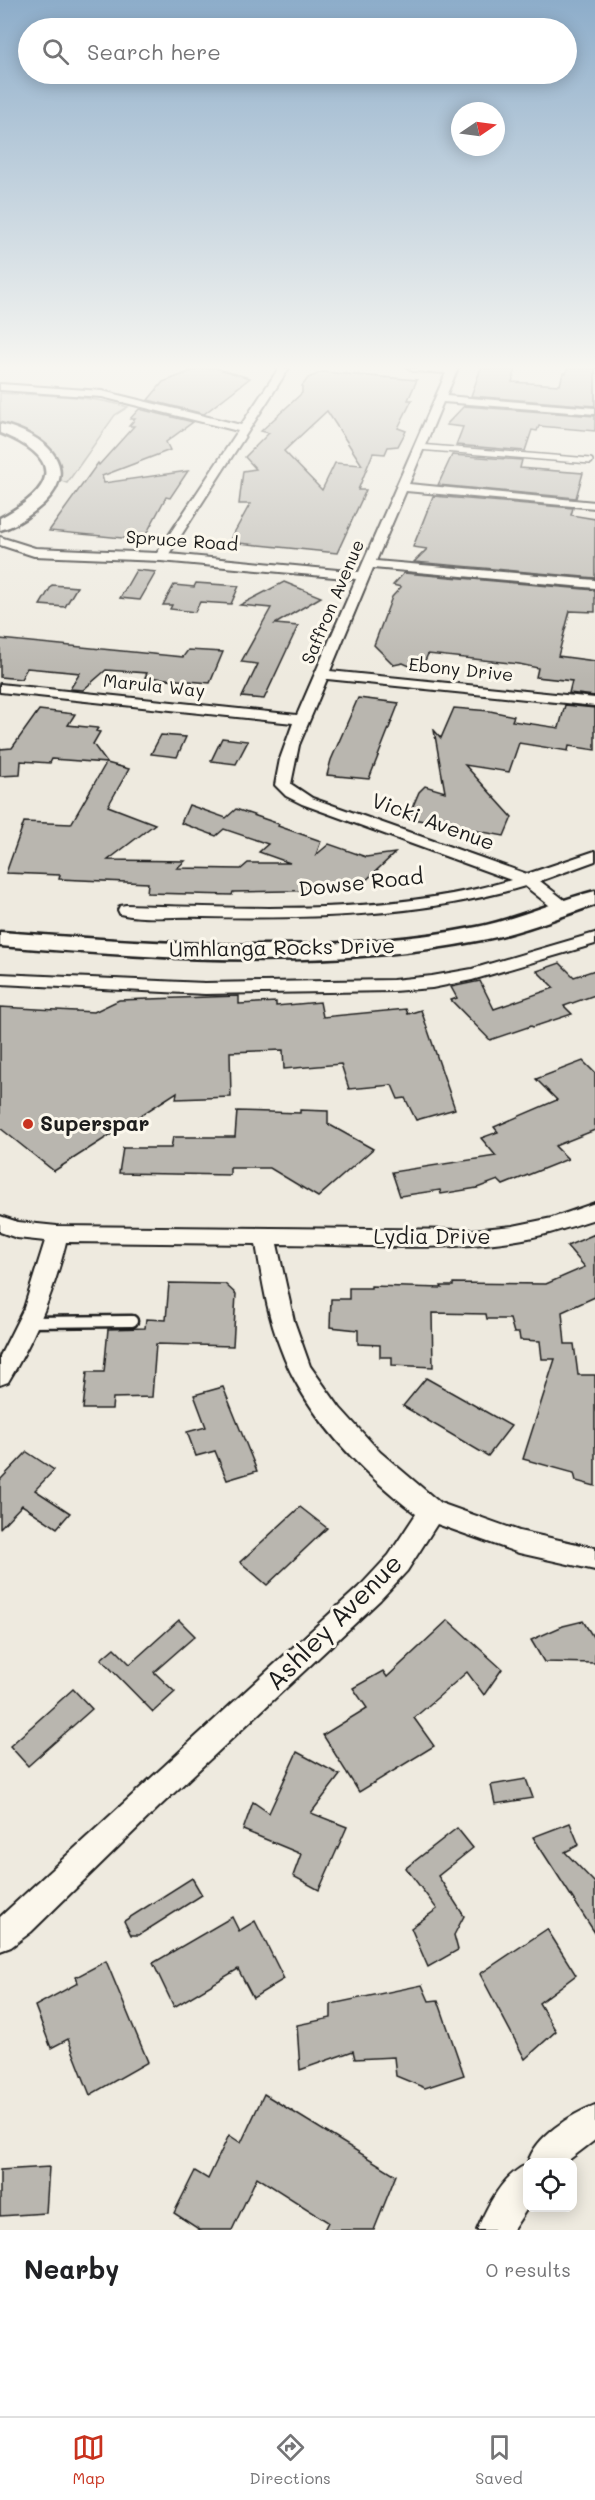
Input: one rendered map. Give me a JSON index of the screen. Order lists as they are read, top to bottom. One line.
{"streets":{"main road":["Umhlanga Rocks Drive"],"street":["Spruce Road","Saffron Avenue","Ebony Drive","Marula Way","Vicki Avenue","Dowse Road","Lydia Drive","Ashley Avenue"]},"crossings":[["Spruce Road","Saffron Avenue"],["Saffron Avenue","Ebony Drive"],["Saffron Avenue","Marula Way"],["Saffron Avenue","Vicki Avenue"],["Vicki Avenue","Dowse Road"],["Vicki Avenue","Umhlanga Rocks Drive"]],"places":["Superspar"],"north":"right","page":{"search":"Search here","heading":["Nearby","0 results"],"nav":["Map","Directions","Saved"]}}
